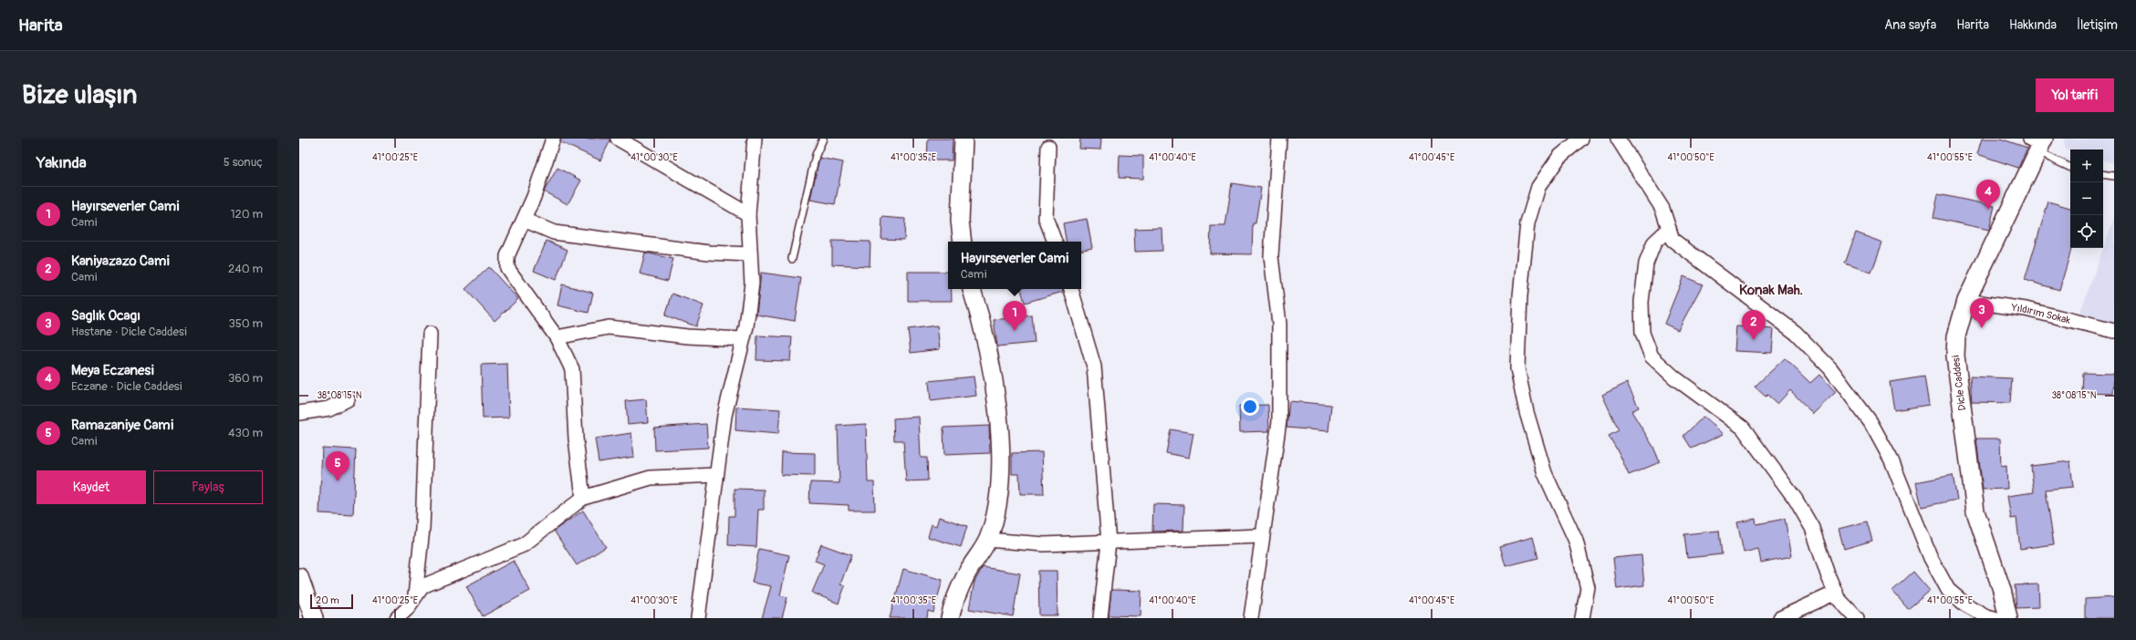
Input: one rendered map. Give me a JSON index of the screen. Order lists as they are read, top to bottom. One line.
{"streets":{"street":["Yıldırım Sokak","Dicle Caddesi"]},"crossings":[["Yıldırım Sokak","Dicle Caddesi"]],"districts":["Konak Mah."],"scale_bar":"20 m","page":{"header":"Harita","nav":["Ana sayfa","Harita","Hakkında","İletişim"],"buttons":["Yol tarifi",["Kaydet","Paylaş"]],"title":"Bize ulaşın","heading":["Yakında","5 sonuç"],"map_buttons":["+","−"],"pins":["4","3","1","2","5"],"list":[{"mark":"1","name":"Hayırseverler Cami","note":"Cami","value":"120 m"},{"mark":"2","name":"Kaniyazazo Cami","note":"Cami","value":"240 m"},{"mark":"3","name":"Saglık Ocagı","note":"Hastane · Dicle Caddesi","value":"350 m"},{"mark":"4","name":"Meya Eczanesi","note":"Eczane · Dicle Caddesi","value":"360 m"},{"mark":"5","name":"Ramazaniye Cami","note":"Cami","value":"430 m"}],"popup":["Hayırseverler Cami","Cami"],"scale":"20 m"},"coordinates":["41°00'25\"E","41°00'30\"E","41°00'35\"E","41°00'40\"E","41°00'45\"E","41°00'50\"E","41°00'55\"E","38°08'15\"N"]}
